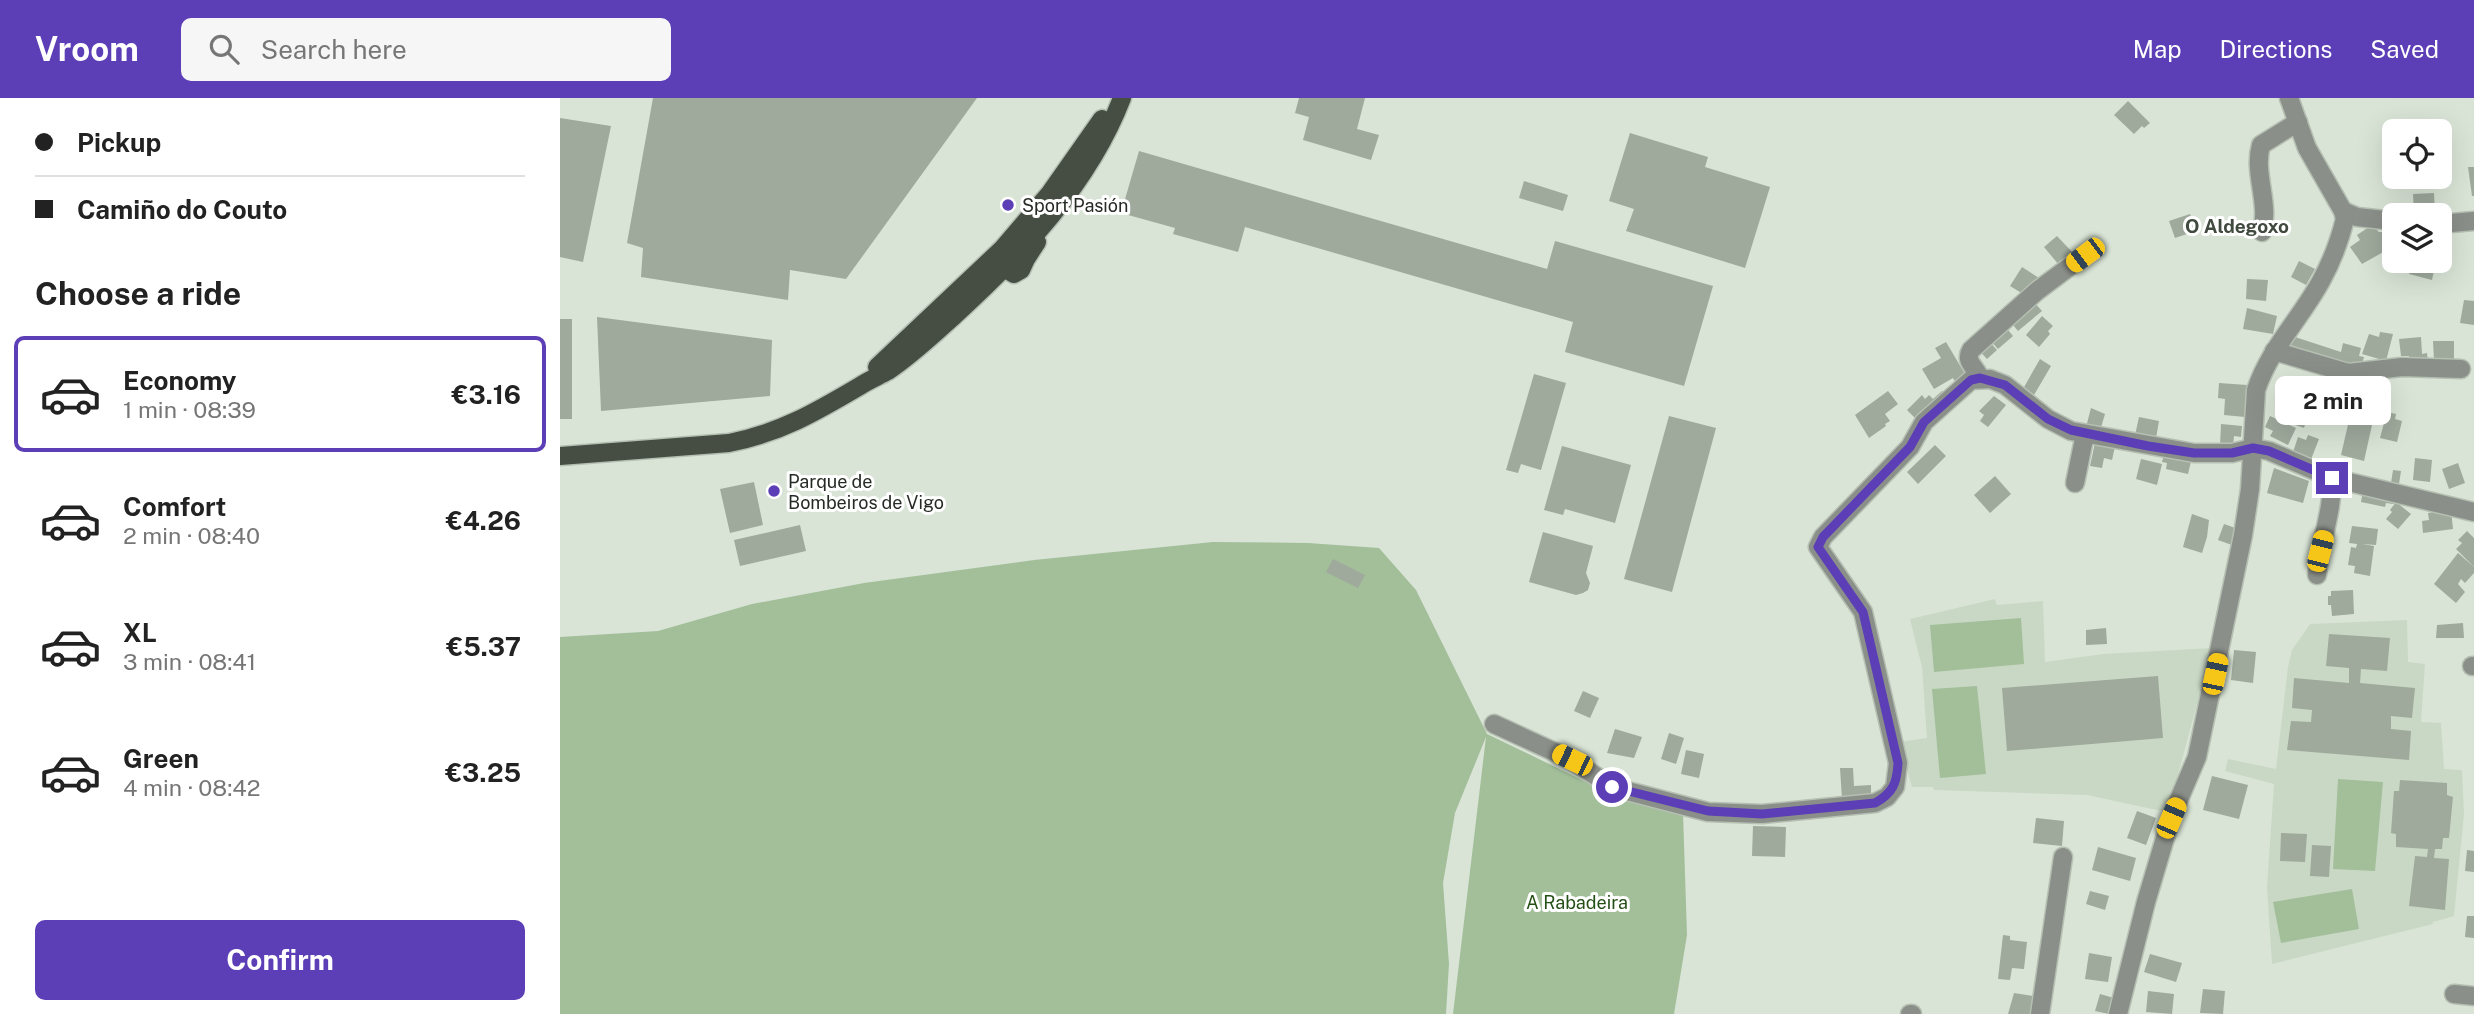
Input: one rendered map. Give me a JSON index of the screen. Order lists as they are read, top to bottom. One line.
{"districts":["O Aldegoxo"],"parks":["A Rabadeira"],"places":["Sport Pasión","Parque de Bombeiros de Vigo"],"page":{"header":"Vroom","search":"Search here","nav":["Map","Directions","Saved"],"banner":["Pickup","Camiño do Couto"],"heading":"Choose a ride","list":[{"name":"Economy","note":"1 min · 08:39","value":"€3.16"},{"name":"Comfort","note":"2 min · 08:40","value":"€4.26"},{"name":"XL","note":"3 min · 08:41","value":"€5.37"},{"name":"Green","note":"4 min · 08:42","value":"€3.25"}],"bubble":"2 min","buttons":"Confirm"}}
